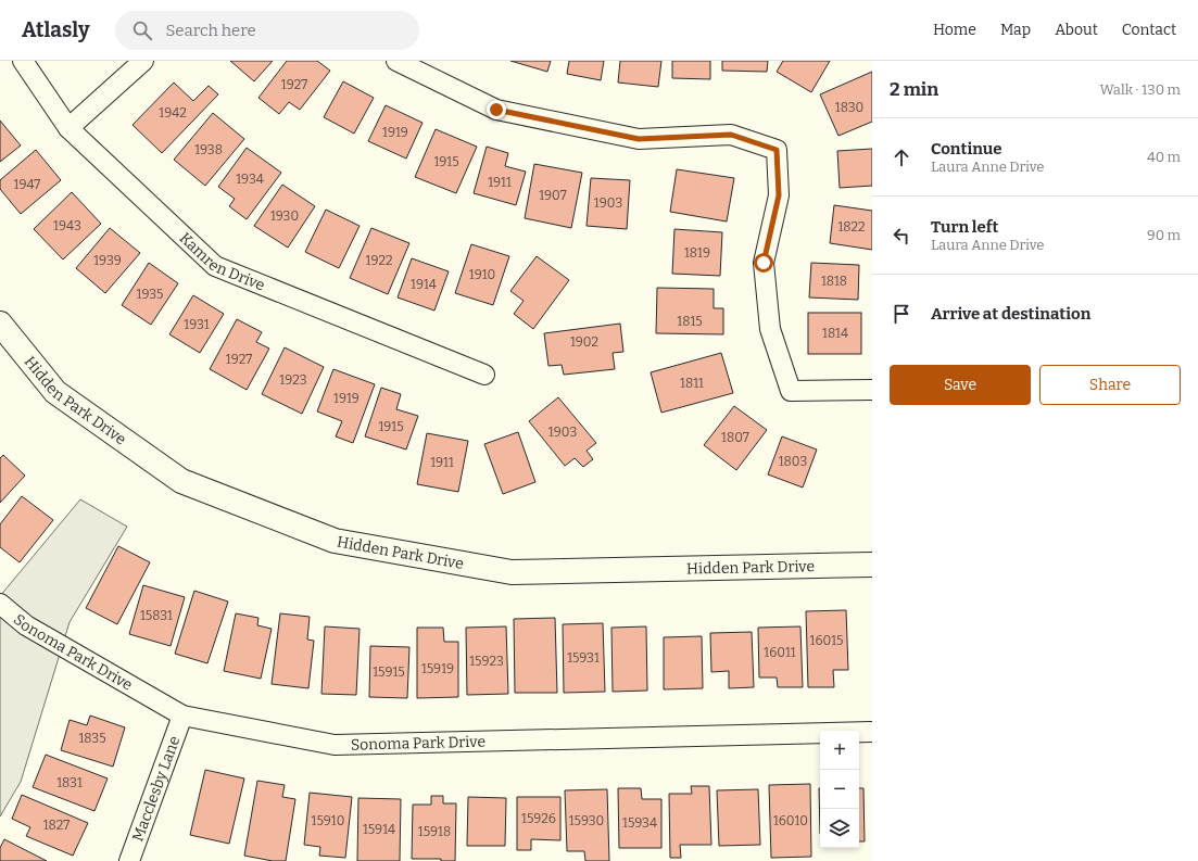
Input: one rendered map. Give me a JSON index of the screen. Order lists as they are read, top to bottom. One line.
{"streets":{"street":["Kamren Drive","Hidden Park Drive","Sonoma Park Drive","Macclesby Lane"]},"crossings":[["Sonoma Park Drive","Macclesby Lane"]],"house_numbers":["1927","1830","1942","1919","1938","1915","1934","1911","1947","1907","1903","1930","1943","1822","1819","1939","1922","1910","1818","1914","1935","1815","1931","1814","1902","1927","1923","1811","1919","1915","1903","1807","1803","1911","15831","16015","16011","15931","15923","15919","15915","1835","1831","15926","15910","15930","16010","15934","1827","15914","15918"],"page":{"header":"Atlasly","search":"Search here","nav":["Home","Map","About","Contact"],"heading":["2 min","Walk · 130 m"],"list":[["Continue","Laura Anne Drive","40 m"],["Turn left","Laura Anne Drive","90 m"],"Arrive at destination"],"buttons":["Save","Share"],"map_buttons":["+","−"]}}
